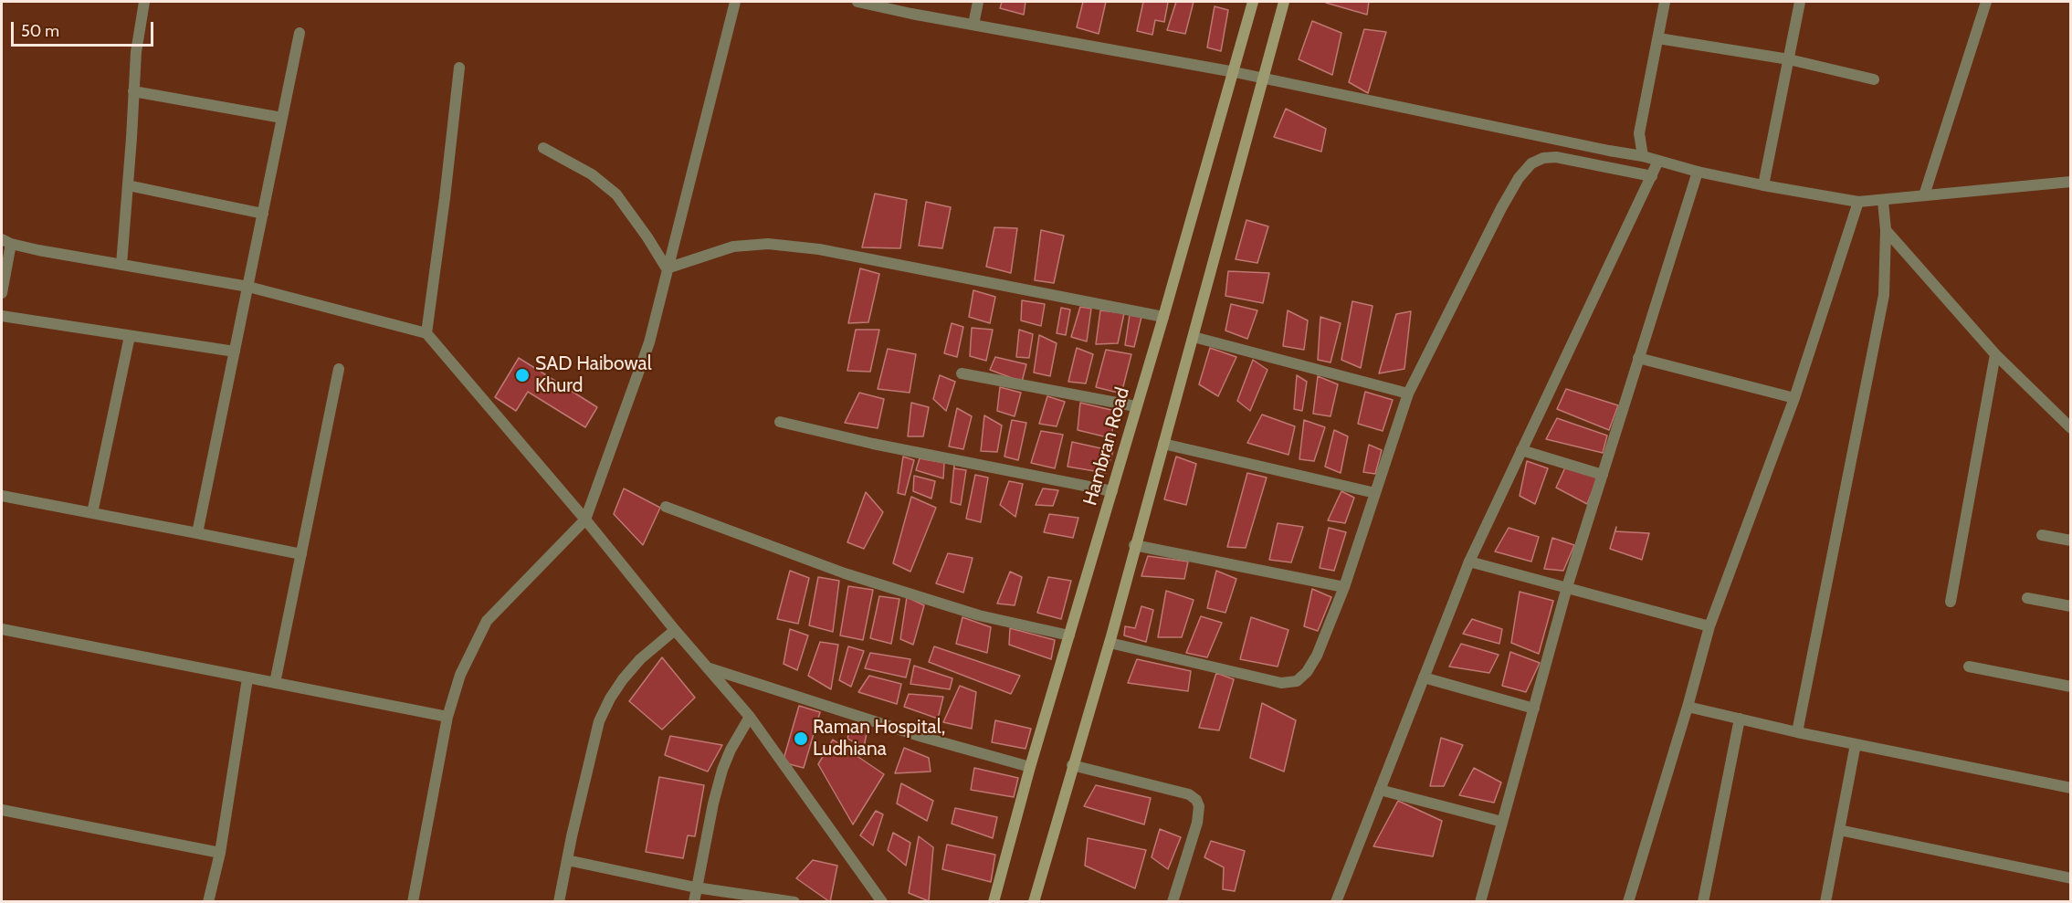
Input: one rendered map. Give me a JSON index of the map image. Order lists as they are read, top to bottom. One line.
{"streets":{"main road":["Hambran Road"]},"places":["SAD Haibowal Khurd","Raman Hospital, Ludhiana"],"scale_bar":"50 m"}
